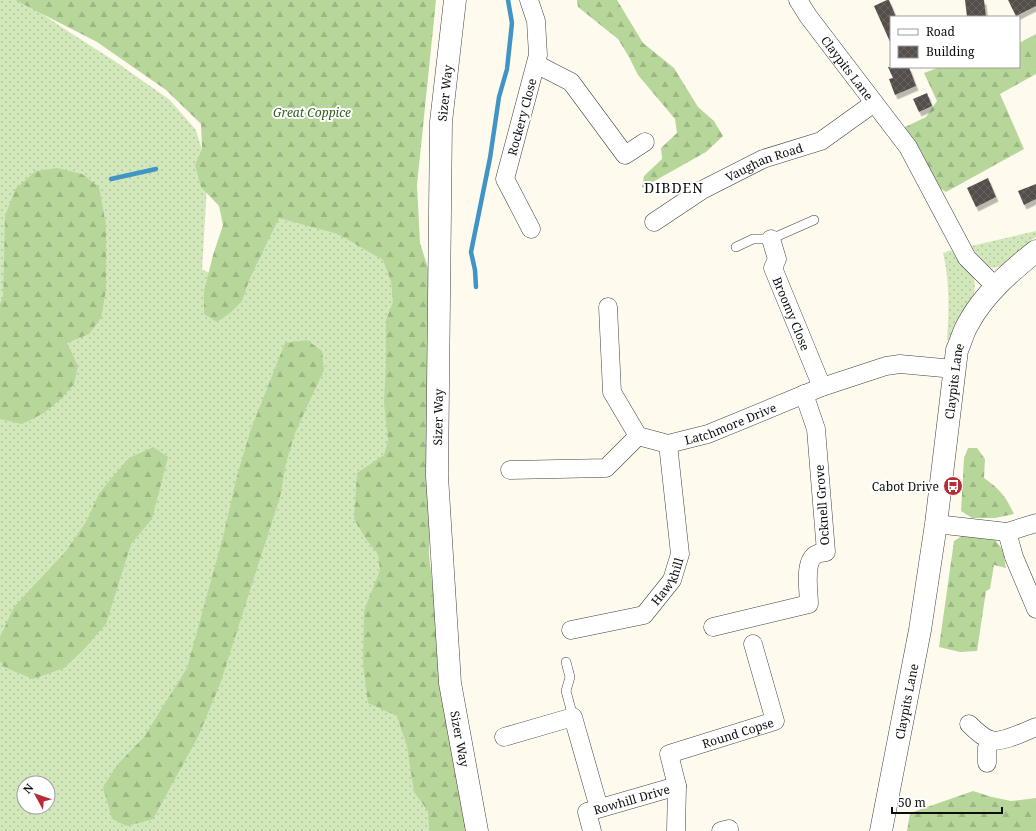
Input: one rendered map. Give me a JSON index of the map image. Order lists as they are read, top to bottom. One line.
{"streets":{"street":["Claypits Lane","Sizer Way","Rockery Close","Vaughan Road","Broomy Close","Latchmore Drive","Ocknell Grove","Hawkhill","Round Copse","Rowhill Drive"]},"crossings":[["Claypits Lane","Vaughan Road"],["Claypits Lane","Latchmore Drive"],["Broomy Close","Latchmore Drive"],["Latchmore Drive","Ocknell Grove"],["Latchmore Drive","Hawkhill"],["Round Copse","Rowhill Drive"]],"districts":["DIBDEN"],"parks":["Great Coppice"],"places":{"bus stop":["Cabot Drive"]},"legend":["Road","Building"],"scale_bar":"50 m","north":"top left"}
